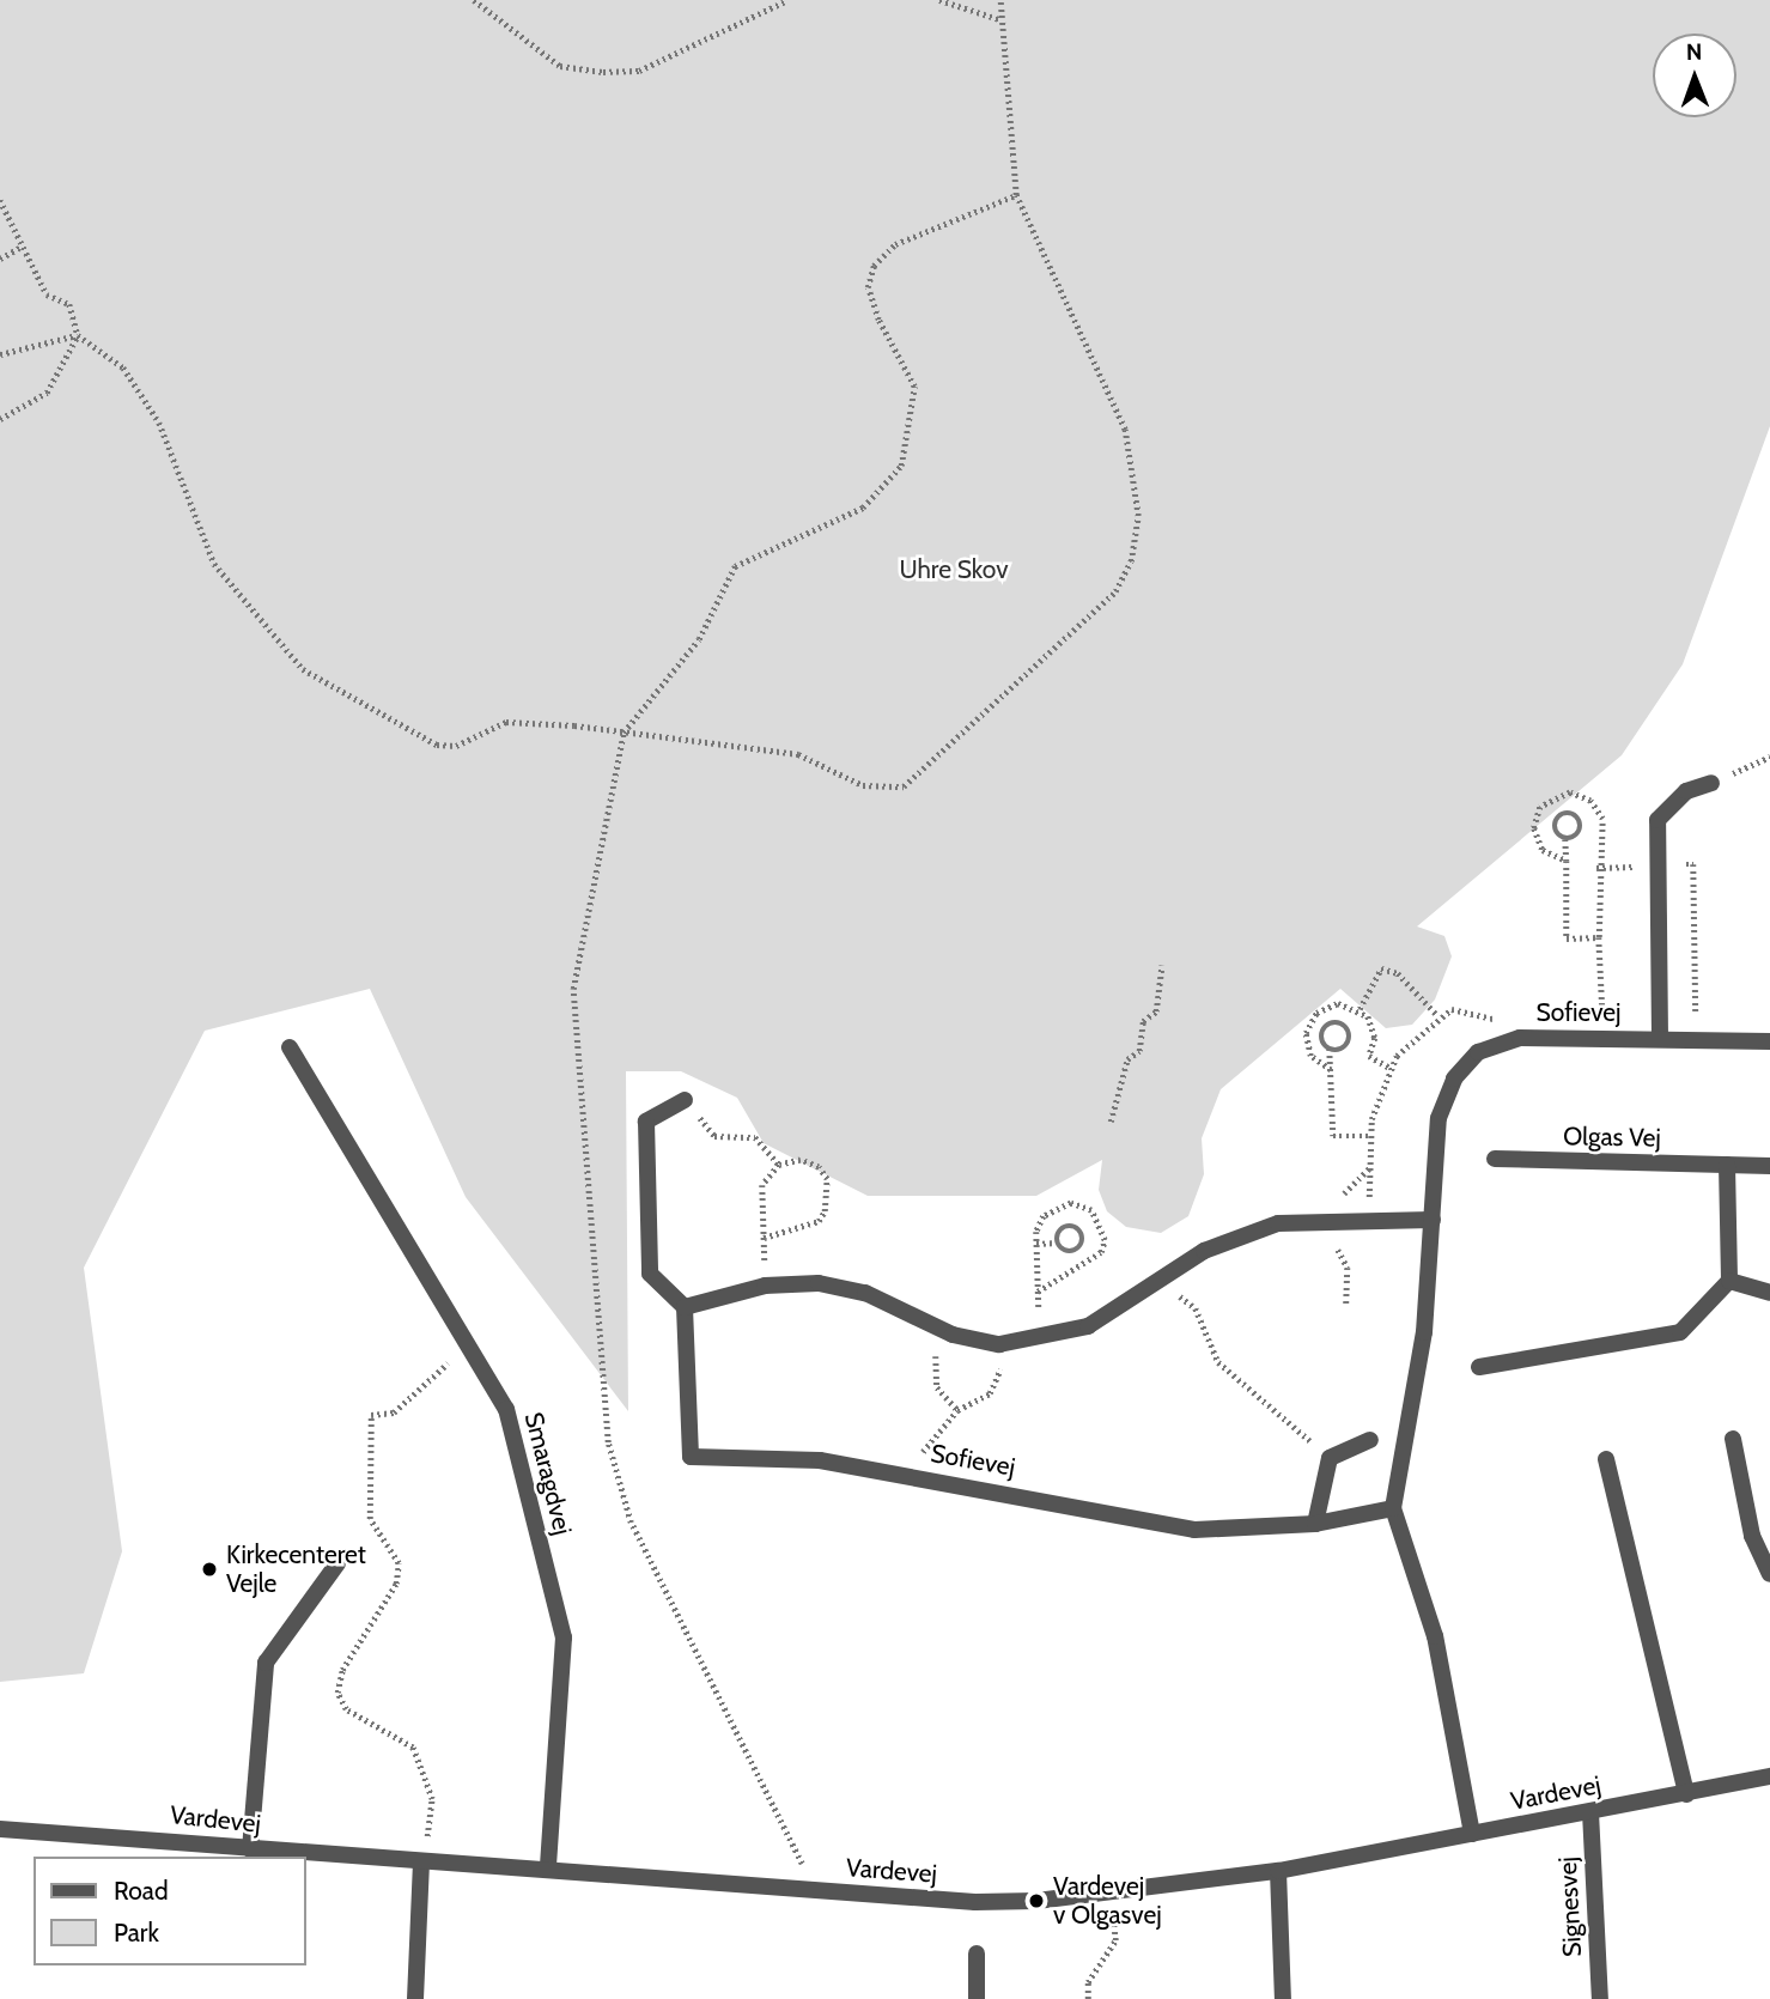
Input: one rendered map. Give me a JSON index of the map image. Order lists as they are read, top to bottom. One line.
{"streets":{"street":["Sofievej","Olgas Vej","Smaragdvej","Vardevej","Signesvej"]},"crossings":[["Sofievej","Vardevej"],["Smaragdvej","Vardevej"],["Vardevej","Signesvej"]],"parks":["Uhre Skov"],"places":["Kirkecenteret Vejle","Vardevej v Olgasvej"],"legend":["Road","Park"],"north":"top"}
